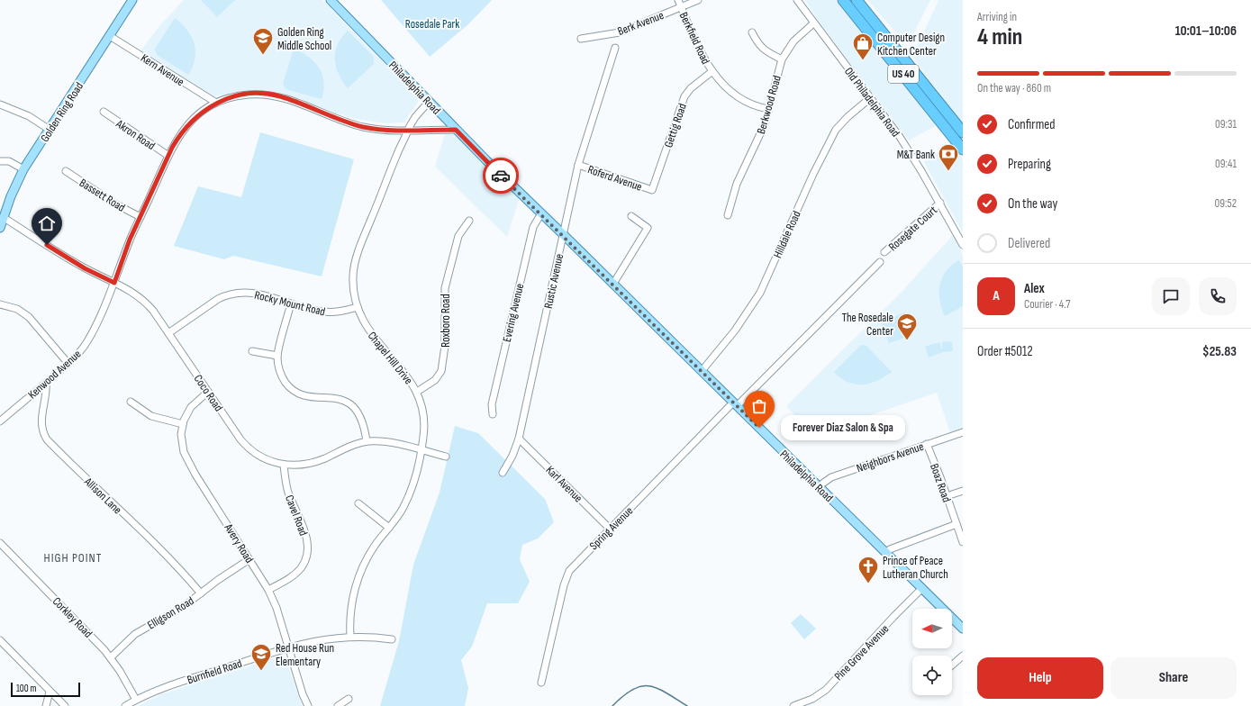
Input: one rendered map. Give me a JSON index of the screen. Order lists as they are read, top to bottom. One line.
{"streets":{"highway":["US 40"],"main road":["Philadelphia Road","Golden Ring Road"],"street":["Berk Avenue","Berkfield Road","Kern Avenue","Old Philadelphia Road","Berkwood Road","Gettig Road","Akron Road","Roferd Avenue","Bassett Road","Rosegate Court","Hilldale Road","Rustic Avenue","Rocky Mount Road","Evering Avenue","Roxboro Road","Chapel Hill Drive","Kenwood Avenue","Coco Road","Neighbors Avenue","Boaz Road","Karl Avenue","Allison Lane","Cavel Road","Spring Avenue","Avery Road","Elligson Road","Corkley Road","Pine Grove Avenue","Burnfield Road"]},"crossings":[["Berk Avenue","Berkfield Road"],["Berkfield Road","Berkwood Road"],["Berkfield Road","Gettig Road"],["Kern Avenue","Golden Ring Road"],["Kern Avenue","Kenwood Avenue"],["Philadelphia Road","Hilldale Road"],["Philadelphia Road","Rustic Avenue"],["Philadelphia Road","Evering Avenue"],["Philadelphia Road","Chapel Hill Drive"],["Philadelphia Road","Kenwood Avenue"],["Philadelphia Road","Neighbors Avenue"],["Philadelphia Road","Spring Avenue"],["Philadelphia Road","Pine Grove Avenue"],["Old Philadelphia Road","Berkwood Road"],["Old Philadelphia Road","Rosegate Court"],["Old Philadelphia Road","Hilldale Road"],["Golden Ring Road","Coco Road"],["Gettig Road","Roferd Avenue"],["Akron Road","Kenwood Avenue"],["Roferd Avenue","Rustic Avenue"],["Bassett Road","Kenwood Avenue"],["Rustic Avenue","Karl Avenue"],["Rocky Mount Road","Chapel Hill Drive"],["Rocky Mount Road","Coco Road"],["Roxboro Road","Chapel Hill Drive"],["Chapel Hill Drive","Kenwood Avenue"],["Chapel Hill Drive","Coco Road"],["Chapel Hill Drive","Burnfield Road"],["Kenwood Avenue","Coco Road"],["Kenwood Avenue","Allison Lane"],["Coco Road","Cavel Road"],["Coco Road","Avery Road"],["Neighbors Avenue","Boaz Road"],["Karl Avenue","Spring Avenue"],["Allison Lane","Elligson Road"],["Cavel Road","Avery Road"],["Avery Road","Elligson Road"],["Avery Road","Burnfield Road"],["Elligson Road","Corkley Road"],["Corkley Road","Burnfield Road"]],"districts":["HIGH POINT"],"parks":["Rosedale Park"],"places":{"school or university":["Golden Ring Middle School","The Rosedale Center","Red House Run Elementary"],"shop":["Computer Design Kitchen Center"],"bank":["M&T Bank"],"other":["Forever Diaz Salon & Spa"],"church":["Prince of Peace Lutheran Church"]},"scale_bar":"100 m","north":"left","page":{"heading":["4 min","Arriving in","10:01–10:06"],"panel":["Alex","Courier · 4.7","Order #5012","$25.83"],"bar":"On the way · 860 m","list":[["Confirmed","09:31"],["Preparing","09:41"],["On the way","09:52"],"Delivered"],"round":"A","bubble":"Forever Diaz Salon & Spa","buttons":["Help","Share"],"scale":"100 m"}}
